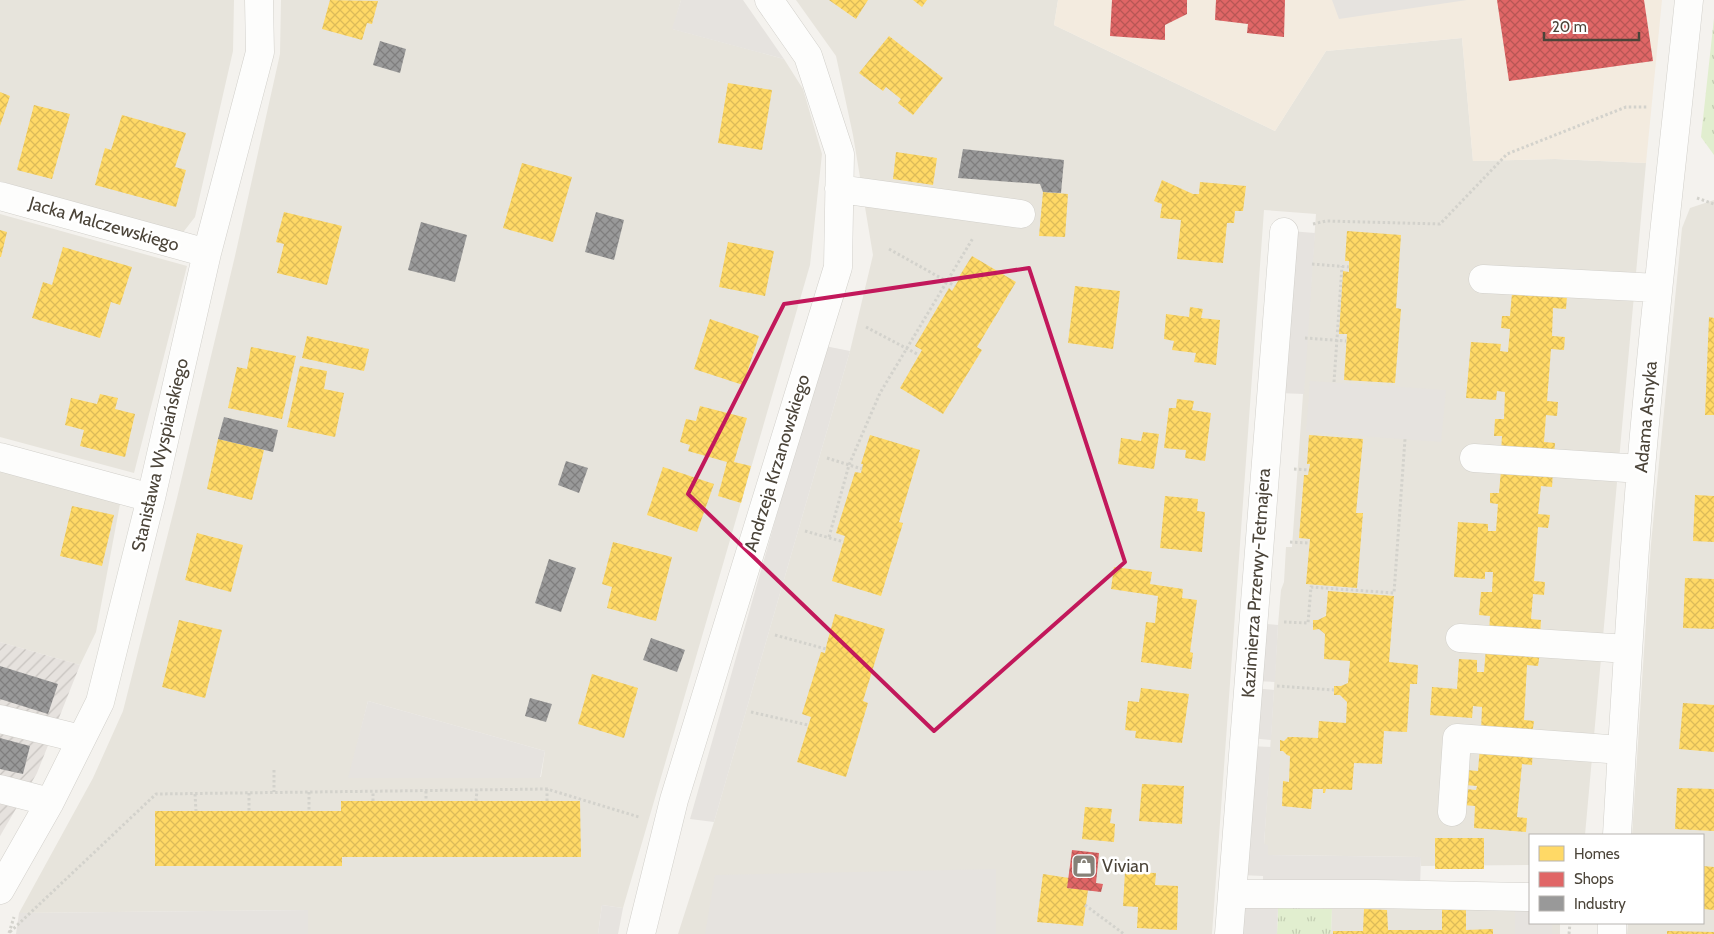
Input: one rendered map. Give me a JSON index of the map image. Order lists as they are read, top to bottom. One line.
{"streets":{"street":["Jacka Malczewskiego","Adama Asnyka","Stanisława Wyspiańskiego","Andrzeja Krzanowskiego","Kazimierza Przerwy-Tetmajera"]},"crossings":[["Jacka Malczewskiego","Stanisława Wyspiańskiego"]],"places":{"shop":["Vivian"]},"legend":["Homes","Shops","Industry"],"scale_bar":"20 m"}
